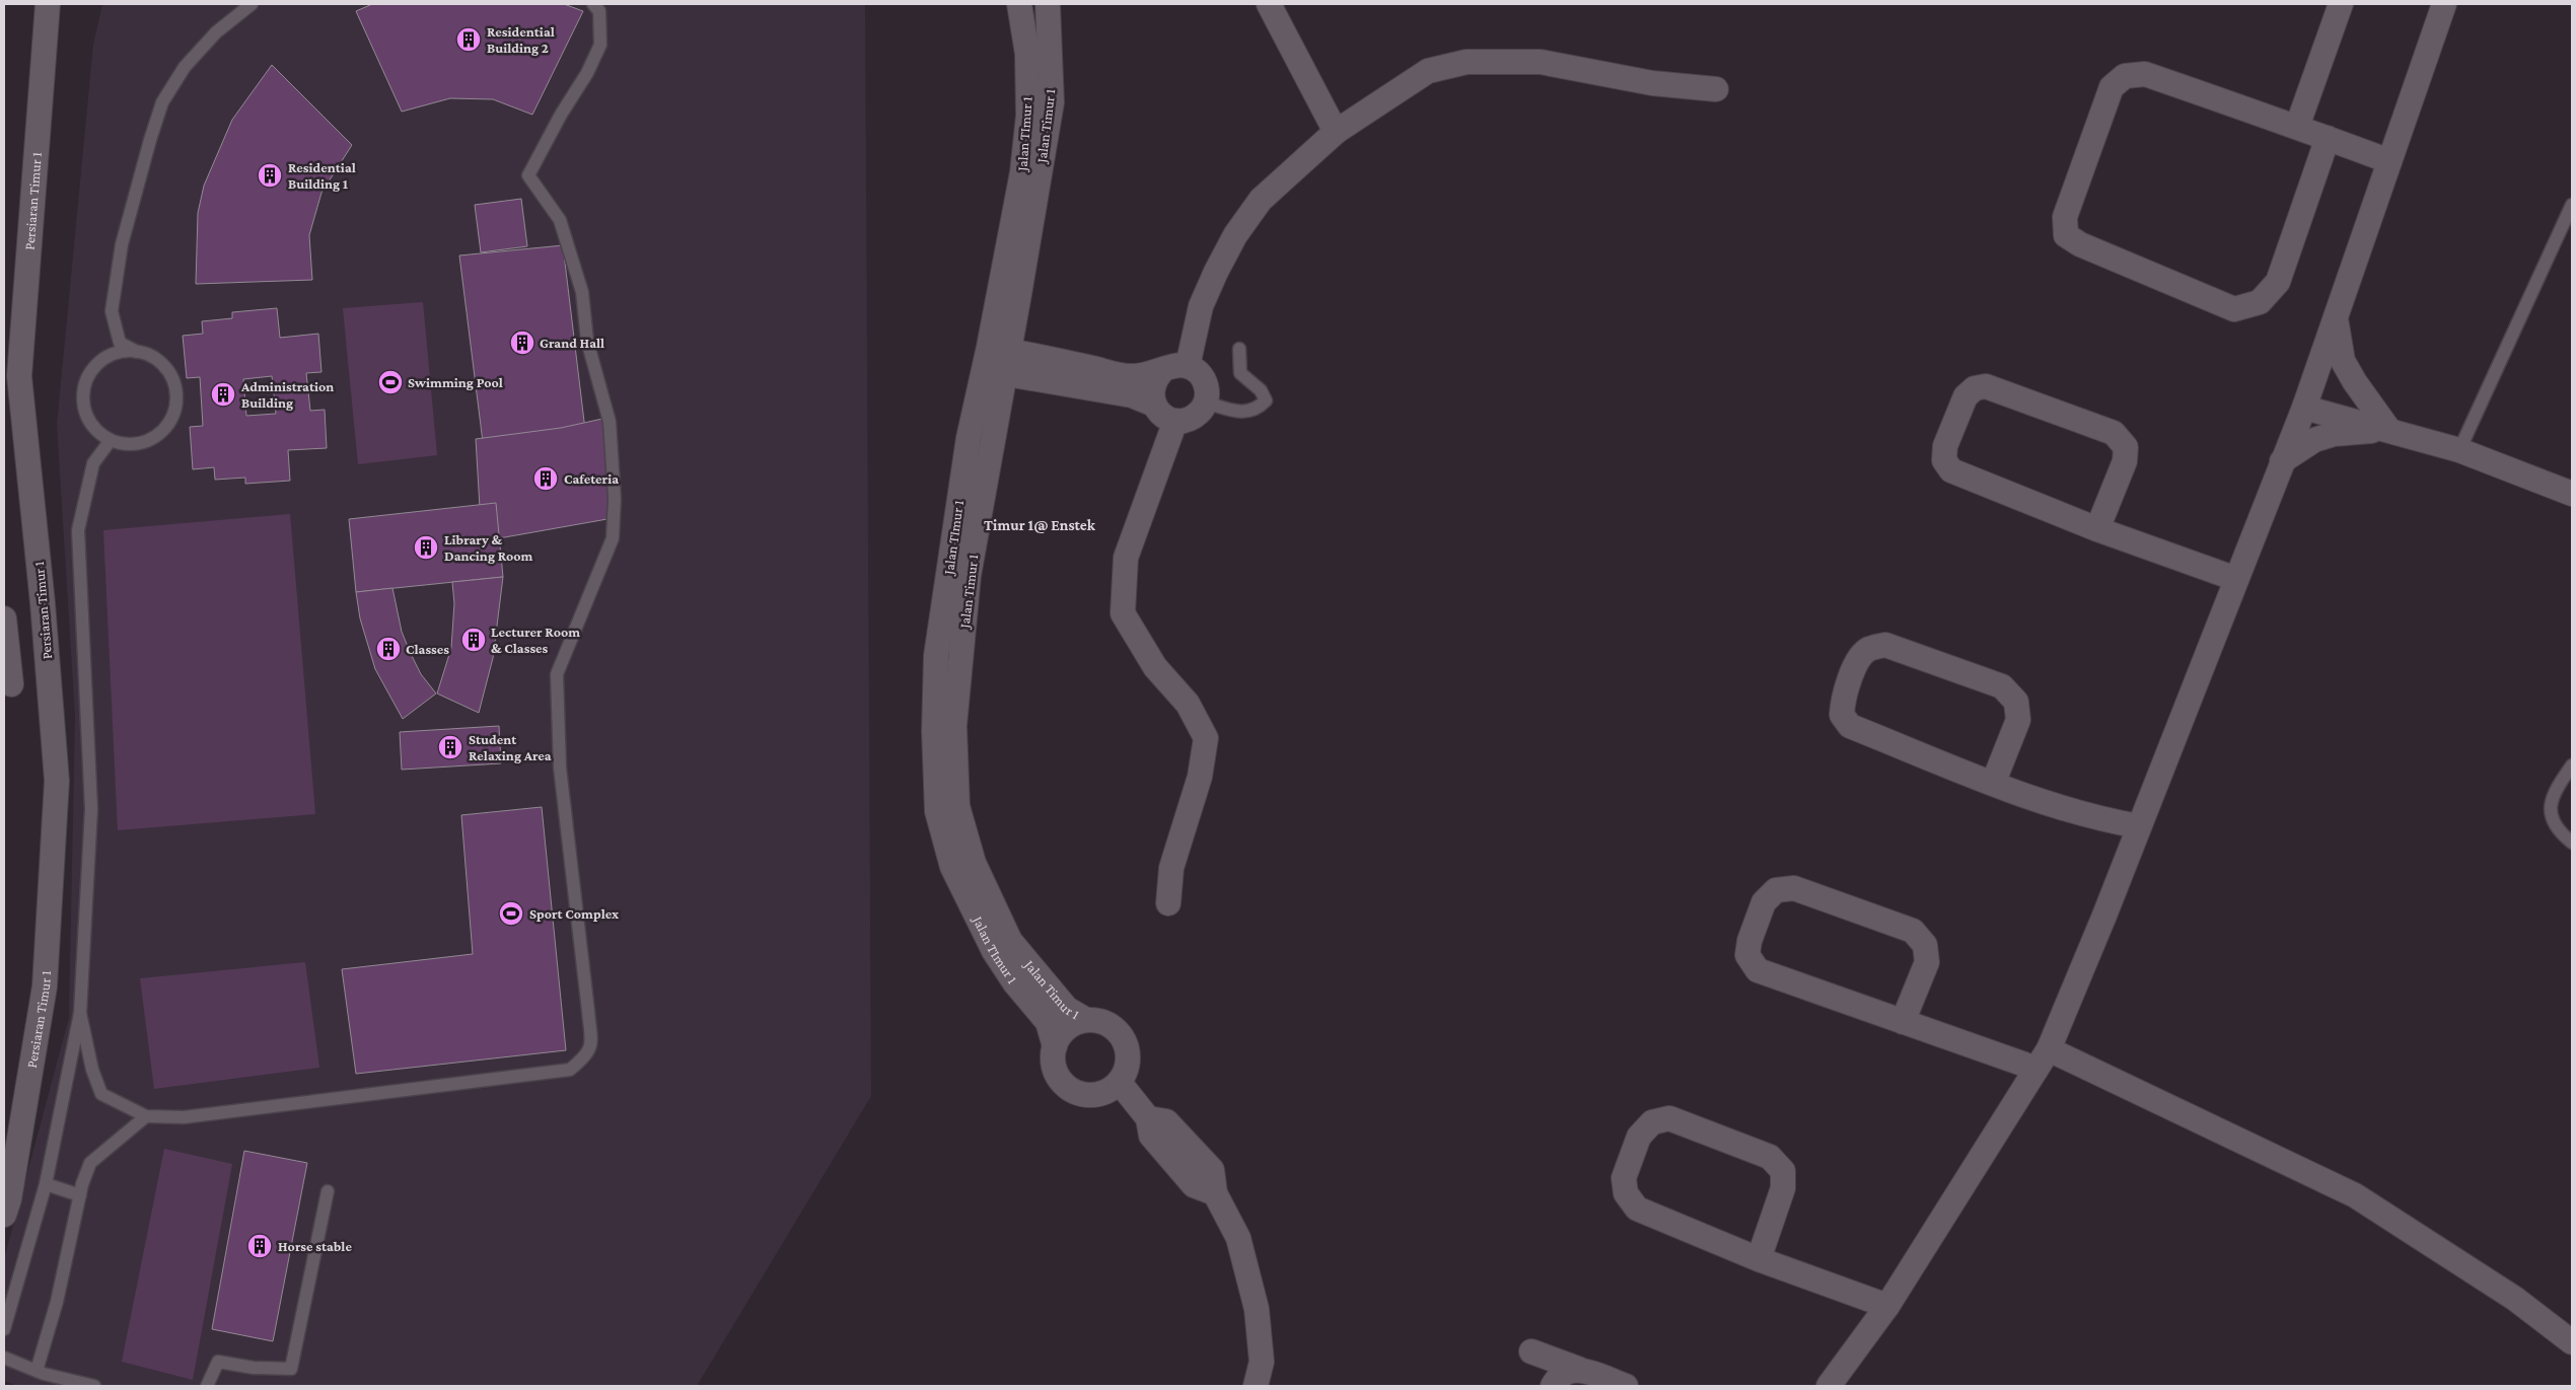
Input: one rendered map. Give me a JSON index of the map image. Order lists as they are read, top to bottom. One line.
{"streets":{"street":["Jalan Timur 1","Jalan TImur 1","Persiaran Timur 1"]},"crossings":[["Jalan Timur 1","Jalan TImur 1"]],"districts":["Timur 1@ Enstek"],"places":{"building":["Residential Building 2","Residential Building 1","Grand Hall","Administration Building","Cafeteria","Library & Dancing Room","Lecturer Room & Classes","Classes","Student Relaxing Area","Horse stable"],"sports":["Swimming Pool","Sport Complex"]}}
